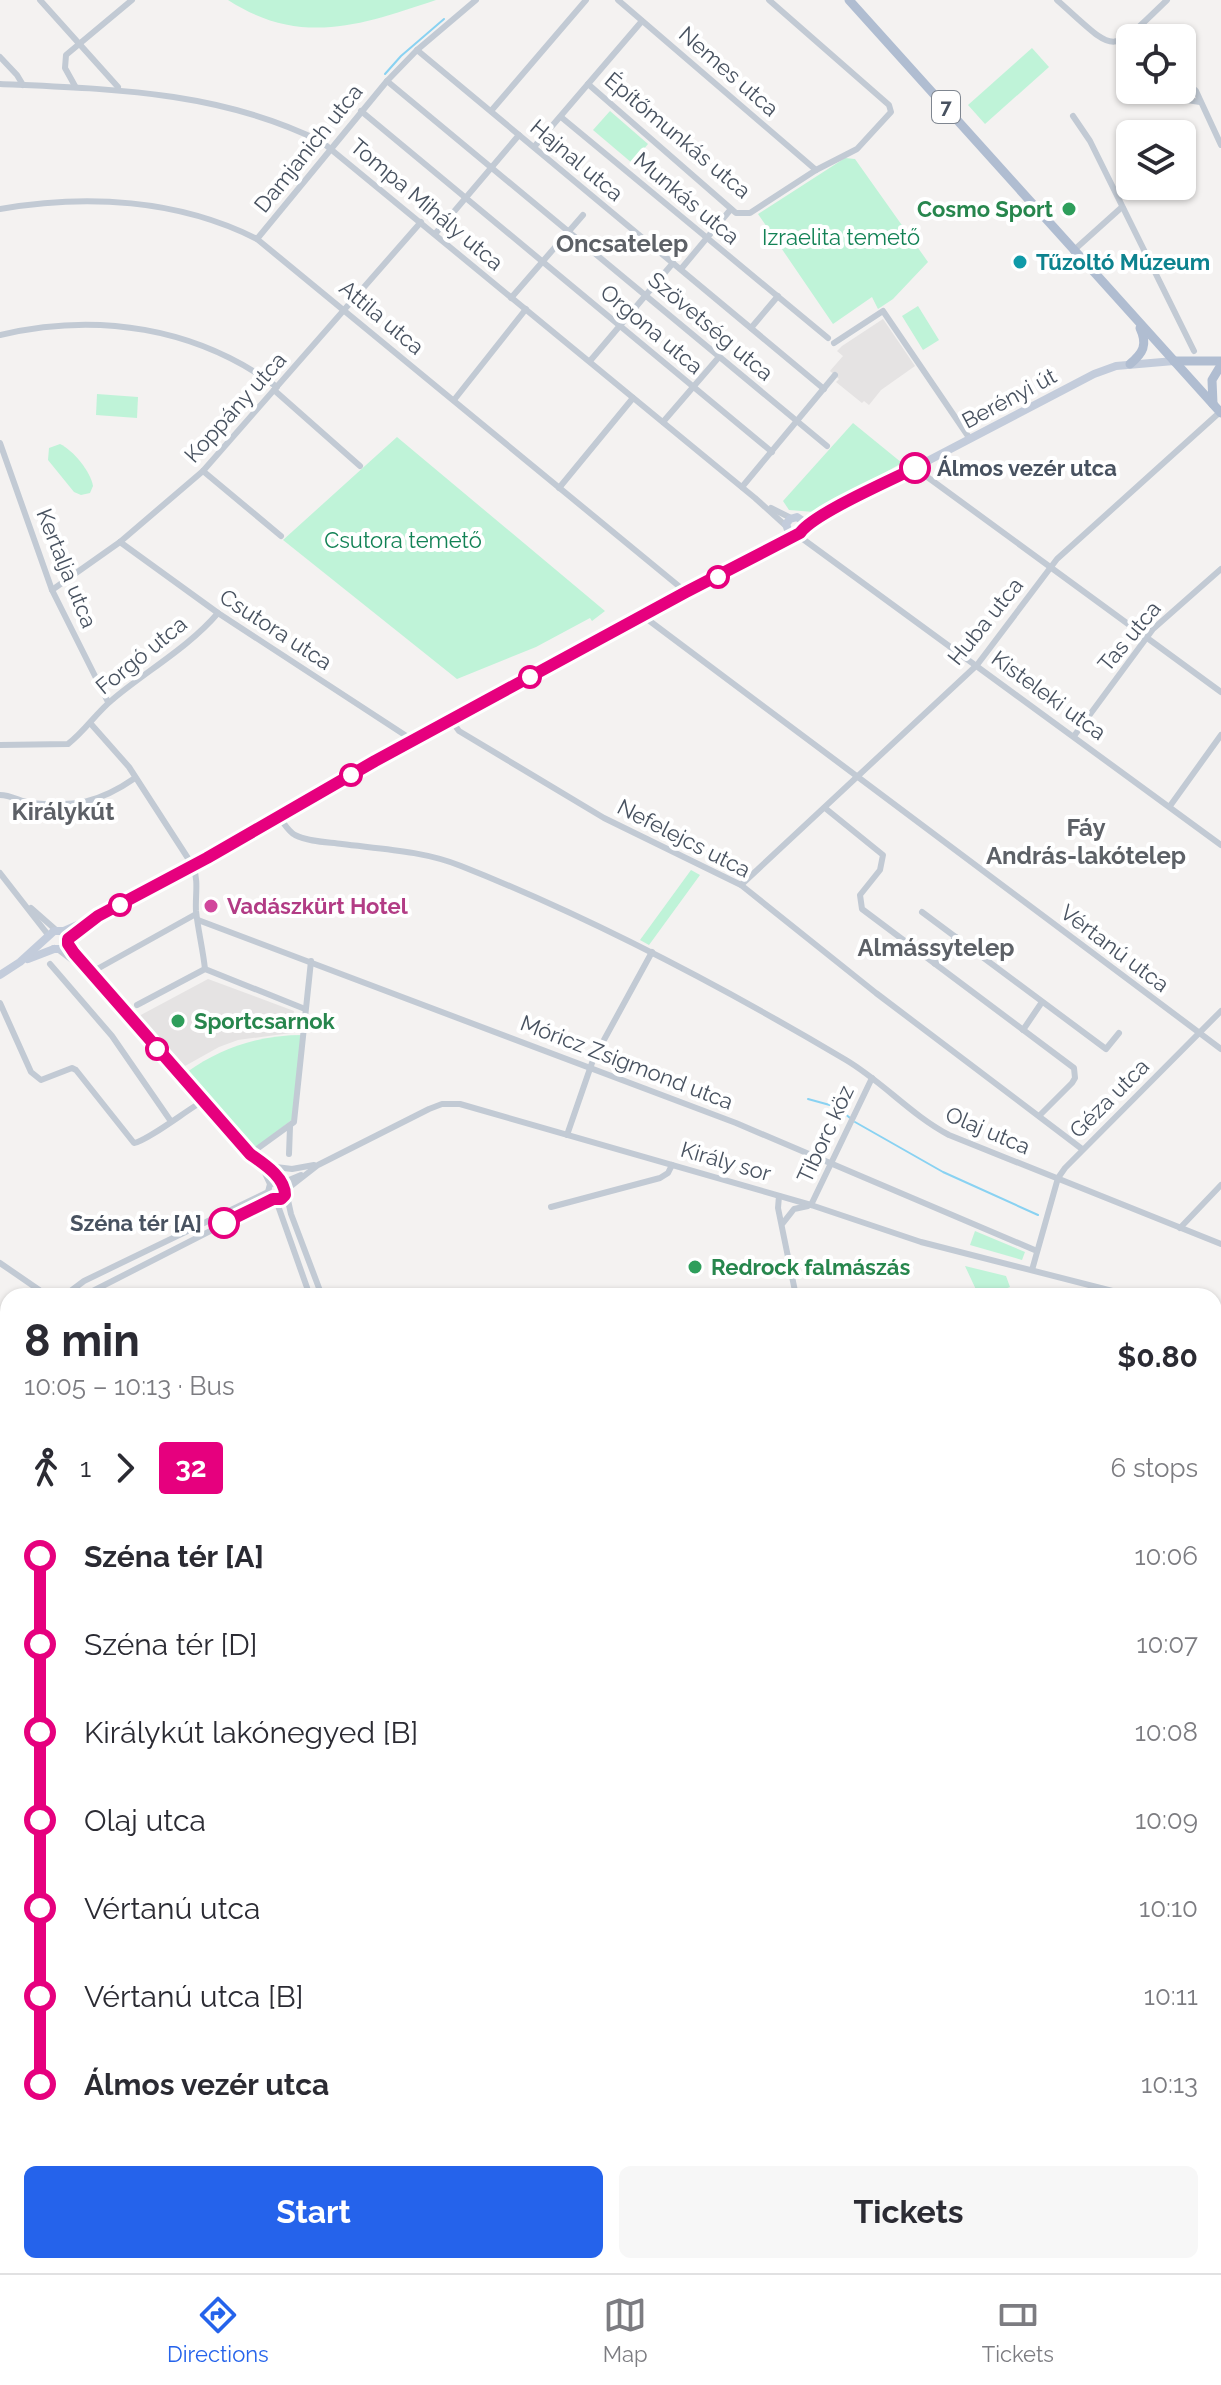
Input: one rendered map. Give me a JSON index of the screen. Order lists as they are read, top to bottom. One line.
{"streets":{"main road":["7","Berényi út"],"street":["Nemes utca","Építőmunkás utca","Damjanich utca","Hajnal utca","Munkás utca","Tompa Mihály utca","Attila utca","Szövetség utca","Orgona utca","Koppány utca","Kertalja utca","Huba utca","Csutora utca","Tas utca","Forgó utca","Kisteleki utca","Nefelejcs utca","Vértanú utca","Móricz Zsigmond utca","Géza utca","Olaj utca","Tiborc köz","Király sor"]},"crossings":[["Nemes utca","Építőmunkás utca"],["7","Berényi út"],["7","Huba utca"],["Damjanich utca","Hajnal utca"],["Damjanich utca","Tompa Mihály utca"],["Damjanich utca","Attila utca"],["Damjanich utca","Szövetség utca"],["Damjanich utca","Orgona utca"],["Munkás utca","Berényi út"],["Tompa Mihály utca","Berényi út"],["Tompa Mihály utca","Koppány utca"],["Attila utca","Berényi út"],["Attila utca","Koppány utca"],["Berényi út","Csutora utca"],["Berényi út","Kisteleki utca"],["Berényi út","Nefelejcs utca"],["Berényi út","Vértanú utca"],["Berényi út","Olaj utca"],["Koppány utca","Kertalja utca"],["Koppány utca","Csutora utca"],["Kertalja utca","Forgó utca"],["Huba utca","Kisteleki utca"],["Huba utca","Nefelejcs utca"],["Huba utca","Vértanú utca"],["Csutora utca","Forgó utca"],["Tas utca","Kisteleki utca"],["Nefelejcs utca","Géza utca"],["Vértanú utca","Géza utca"],["Móricz Zsigmond utca","Géza utca"],["Móricz Zsigmond utca","Tiborc köz"],["Géza utca","Olaj utca"],["Géza utca","Király sor"],["Olaj utca","Tiborc köz"],["Tiborc köz","Király sor"]],"districts":["Oncsatelep","Királykút","Fáy András-lakótelep","Almássytelep"],"parks":["Izraelita temető","Csutora temető"],"places":["Cosmo Sport","Tűzoltó Múzeum","Álmos vezér utca","Vadászkürt Hotel","Sportcsarnok","Széna tér [A]","Redrock falmászás"],"lines":["bus line 32"],"page":{"heading":["8 min","10:05 – 10:13 · Bus","$0.80"],"legs":["1","32","6 stops"],"list":[{"name":"Széna tér [A]","value":"10:06"},{"name":"Széna tér [D]","value":"10:07"},{"name":"Királykút lakónegyed [B]","value":"10:08"},{"name":"Olaj utca","value":"10:09"},{"name":"Vértanú utca","value":"10:10"},{"name":"Vértanú utca [B]","value":"10:11"},{"name":"Álmos vezér utca","value":"10:13"}],"buttons":["Start","Tickets"],"tabs":["Directions","Map","Tickets"]}}
